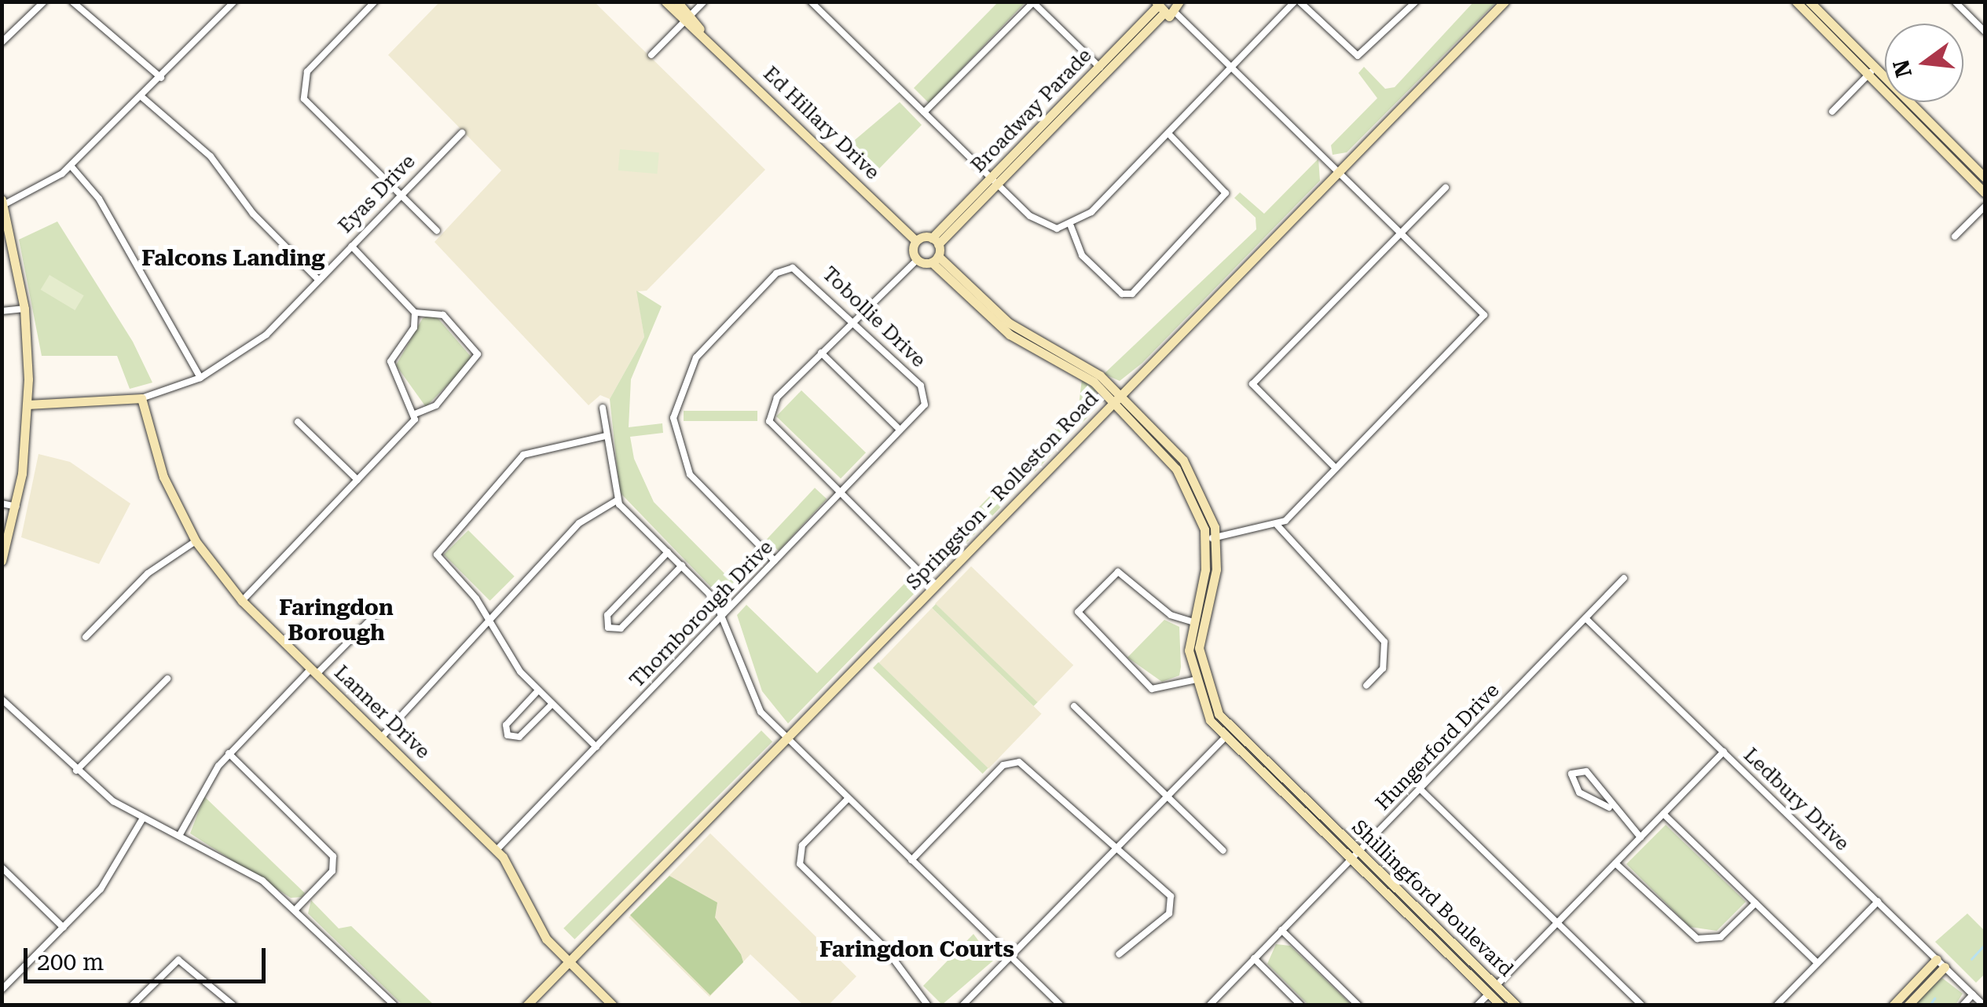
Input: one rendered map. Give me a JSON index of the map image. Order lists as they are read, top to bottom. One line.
{"streets":{"street":["Broadway Parade","Ed Hillary Drive","Eyas Drive","Tobollie Drive","Springston - Rolleston Road","Thornborough Drive","Lanner Drive","Hungerford Drive","Ledbury Drive","Shillingford Boulevard"]},"crossings":[["Eyas Drive","Lanner Drive"],["Tobollie Drive","Thornborough Drive"],["Springston - Rolleston Road","Lanner Drive"],["Springston - Rolleston Road","Shillingford Boulevard"],["Thornborough Drive","Lanner Drive"],["Hungerford Drive","Ledbury Drive"],["Hungerford Drive","Shillingford Boulevard"]],"districts":["Falcons Landing","Faringdon Borough","Faringdon Courts"],"scale_bar":"200 m","north":"left"}
